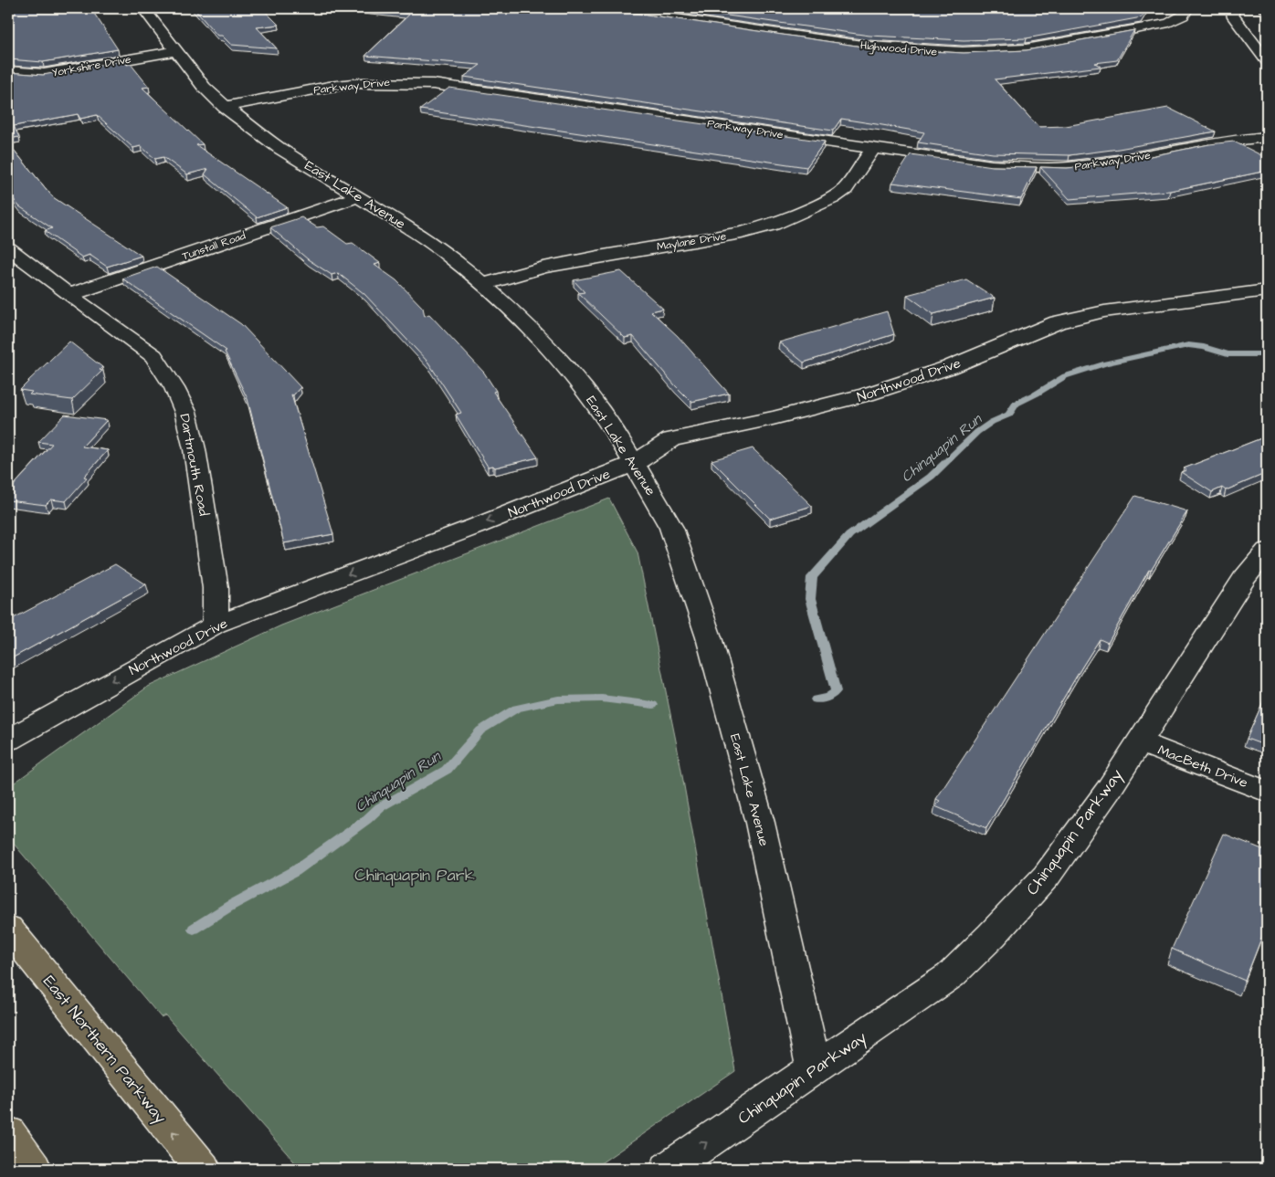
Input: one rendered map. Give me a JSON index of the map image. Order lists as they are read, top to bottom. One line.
{"streets":{"main road":["East Northern Parkway"],"street":["Highwood Drive","Yorkshire Drive","Parkway Drive","East Lake Avenue","Maylane Drive","Tunstall Road","Northwood Drive","Dartmouth Road","MacBeth Drive","Chinquapin Parkway"]},"crossings":[["Yorkshire Drive","East Lake Avenue"],["Parkway Drive","East Lake Avenue"],["Parkway Drive","Maylane Drive"],["East Lake Avenue","Maylane Drive"],["East Lake Avenue","Tunstall Road"],["East Lake Avenue","Northwood Drive"],["East Lake Avenue","Chinquapin Parkway"],["Tunstall Road","Dartmouth Road"],["Northwood Drive","Dartmouth Road"],["MacBeth Drive","Chinquapin Parkway"]],"one_way":["Northwood Drive","East Northern Parkway"],"water":["Chinquapin Run"],"parks":["Chinquapin Park"]}
